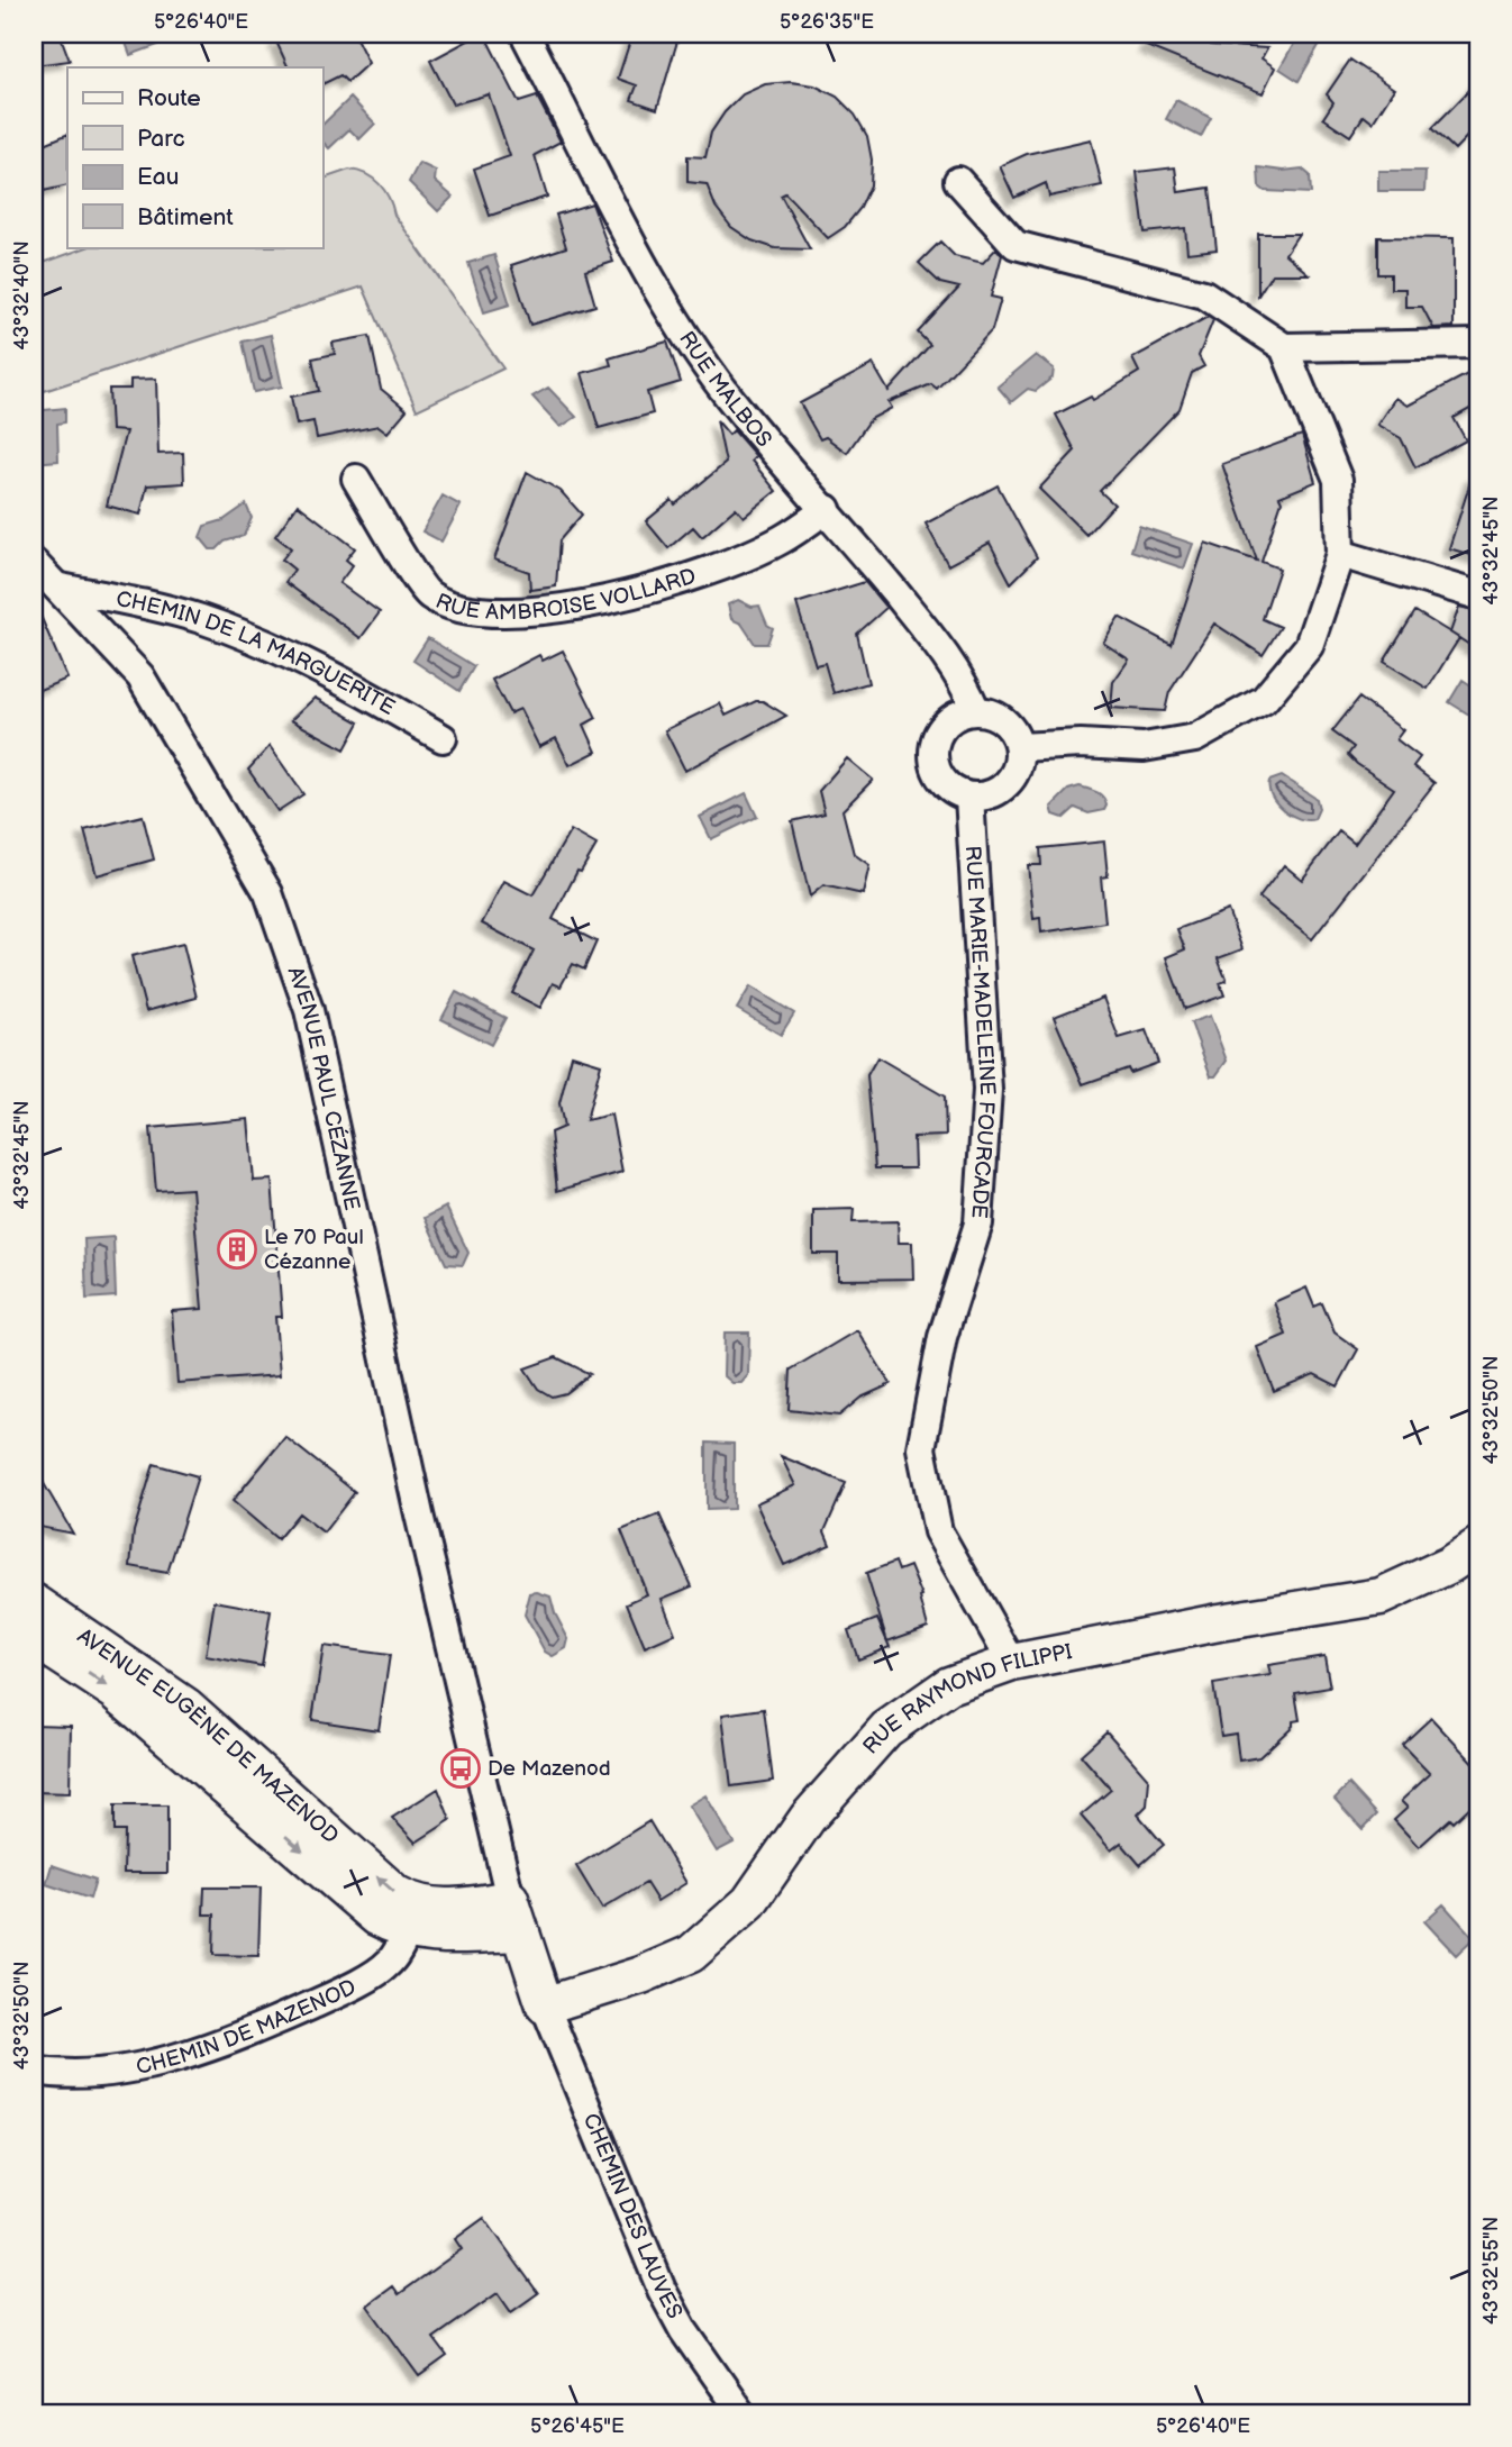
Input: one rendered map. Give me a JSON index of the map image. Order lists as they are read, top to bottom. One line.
{"streets":{"street":["RUE MALBOS","RUE AMBROISE VOLLARD","CHEMIN DE LA MARGUERITE","RUE MARIE-MADELEINE FOURCADE","AVENUE PAUL CÉZANNE","RUE RAYMOND FILIPPI","AVENUE EUGÈNE DE MAZENOD","CHEMIN DE MAZENOD","CHEMIN DES LAUVES"]},"crossings":[["RUE MALBOS","RUE AMBROISE VOLLARD"],["RUE MALBOS","RUE MARIE-MADELEINE FOURCADE"],["CHEMIN DE LA MARGUERITE","AVENUE PAUL CÉZANNE"],["RUE MARIE-MADELEINE FOURCADE","RUE RAYMOND FILIPPI"],["AVENUE PAUL CÉZANNE","RUE RAYMOND FILIPPI"],["AVENUE PAUL CÉZANNE","AVENUE EUGÈNE DE MAZENOD"],["AVENUE PAUL CÉZANNE","CHEMIN DES LAUVES"],["RUE RAYMOND FILIPPI","CHEMIN DES LAUVES"],["AVENUE EUGÈNE DE MAZENOD","CHEMIN DE MAZENOD"]],"places":{"building":["Le 70 Paul Cézanne"],"bus stop":["De Mazenod"]},"legend":["Route","Parc","Eau","Bâtiment"],"coordinates":["5°26'40\"E","5°26'35\"E","43°32'40\"N","43°32'45\"N","43°32'50\"N","43°32'55\"N","5°26'45\"E"]}
